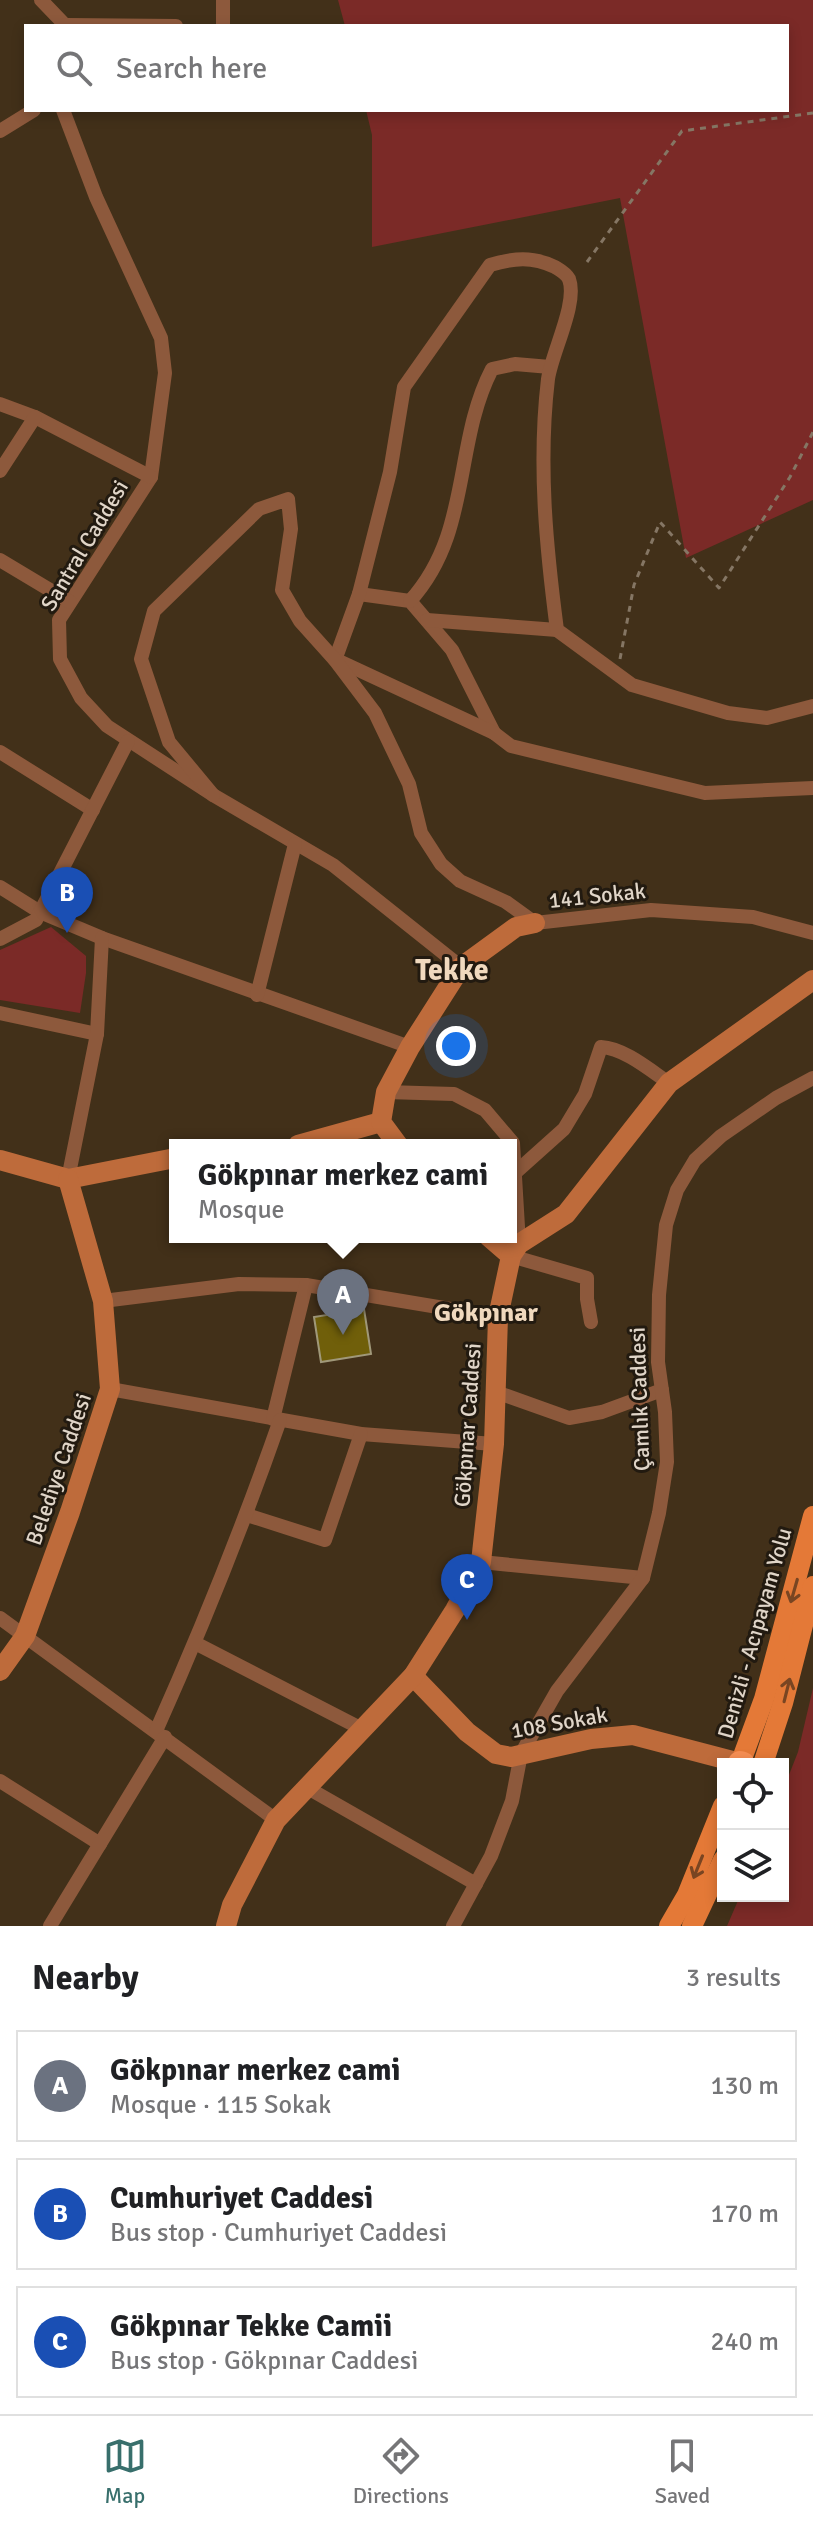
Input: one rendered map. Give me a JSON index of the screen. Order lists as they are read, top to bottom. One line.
{"streets":{"main road":["Denizli - Acıpayam Yolu"],"street":["Santral Caddesi","141 Sokak","Çamlık Caddesi","Gökpınar Caddesi","Belediye Caddesi","108 Sokak"]},"crossings":[["Santral Caddesi","141 Sokak"],["Çamlık Caddesi","108 Sokak"],["Gökpınar Caddesi","108 Sokak"]],"districts":["Tekke","Gökpınar"],"page":{"search":"Search here","pins":["B","A","C"],"popup":["Gökpınar merkez cami","Mosque"],"heading":["Nearby","3 results"],"list":[{"mark":"A","name":"Gökpınar merkez cami","note":"Mosque · 115 Sokak","value":"130 m"},{"mark":"B","name":"Cumhuriyet Caddesi","note":"Bus stop · Cumhuriyet Caddesi","value":"170 m"},{"mark":"C","name":"Gökpınar Tekke Camii","note":"Bus stop · Gökpınar Caddesi","value":"240 m"}],"nav":["Map","Directions","Saved"]}}
